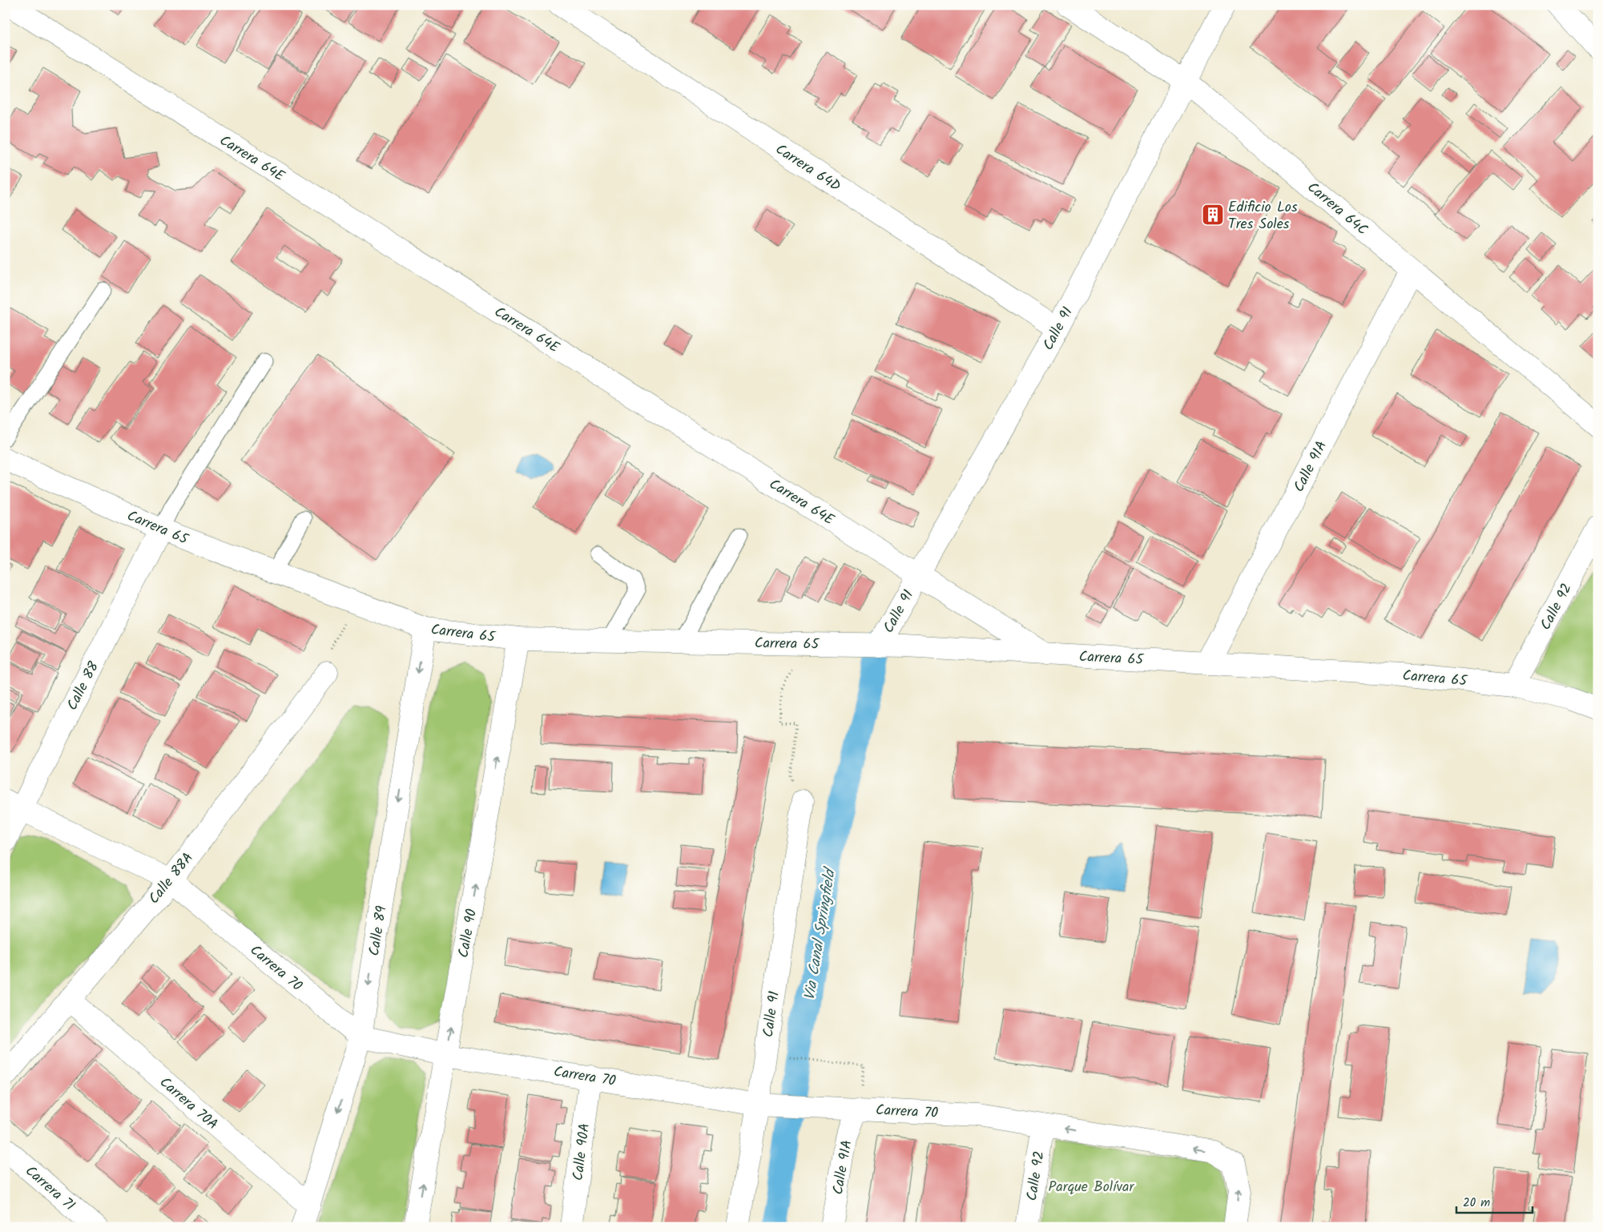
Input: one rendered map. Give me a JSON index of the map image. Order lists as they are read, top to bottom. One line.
{"streets":{"street":["Carrera 64E","Carrera 64D","Carrera 64C","Calle 91","Calle 91A","Carrera 65","Calle 92","Calle 88","Calle 88A","Calle 89","Calle 90","Carrera 70","Carrera 70A","Calle 90A","Carrera 71"]},"crossings":[["Carrera 64E","Calle 91"],["Carrera 64E","Carrera 65"],["Carrera 64D","Calle 91"],["Carrera 64C","Calle 91"],["Carrera 64C","Calle 91A"],["Calle 91","Carrera 65"],["Calle 91","Carrera 70"],["Calle 91A","Carrera 65"],["Calle 91A","Carrera 70"],["Carrera 65","Calle 92"],["Carrera 65","Calle 88"],["Carrera 65","Calle 89"],["Carrera 65","Calle 90"],["Calle 92","Carrera 70"],["Calle 88","Carrera 70"],["Calle 88A","Carrera 70"],["Calle 88A","Carrera 70A"],["Calle 89","Carrera 70"],["Calle 89","Carrera 70A"],["Calle 90","Carrera 70"],["Carrera 70","Calle 90A"]],"one_way":["Calle 89","Calle 90"],"water":["Via Canal Springfield"],"parks":["Parque Bolívar"],"places":{"building":["Edificio Los Tres Soles"]},"scale_bar":"20 m"}
